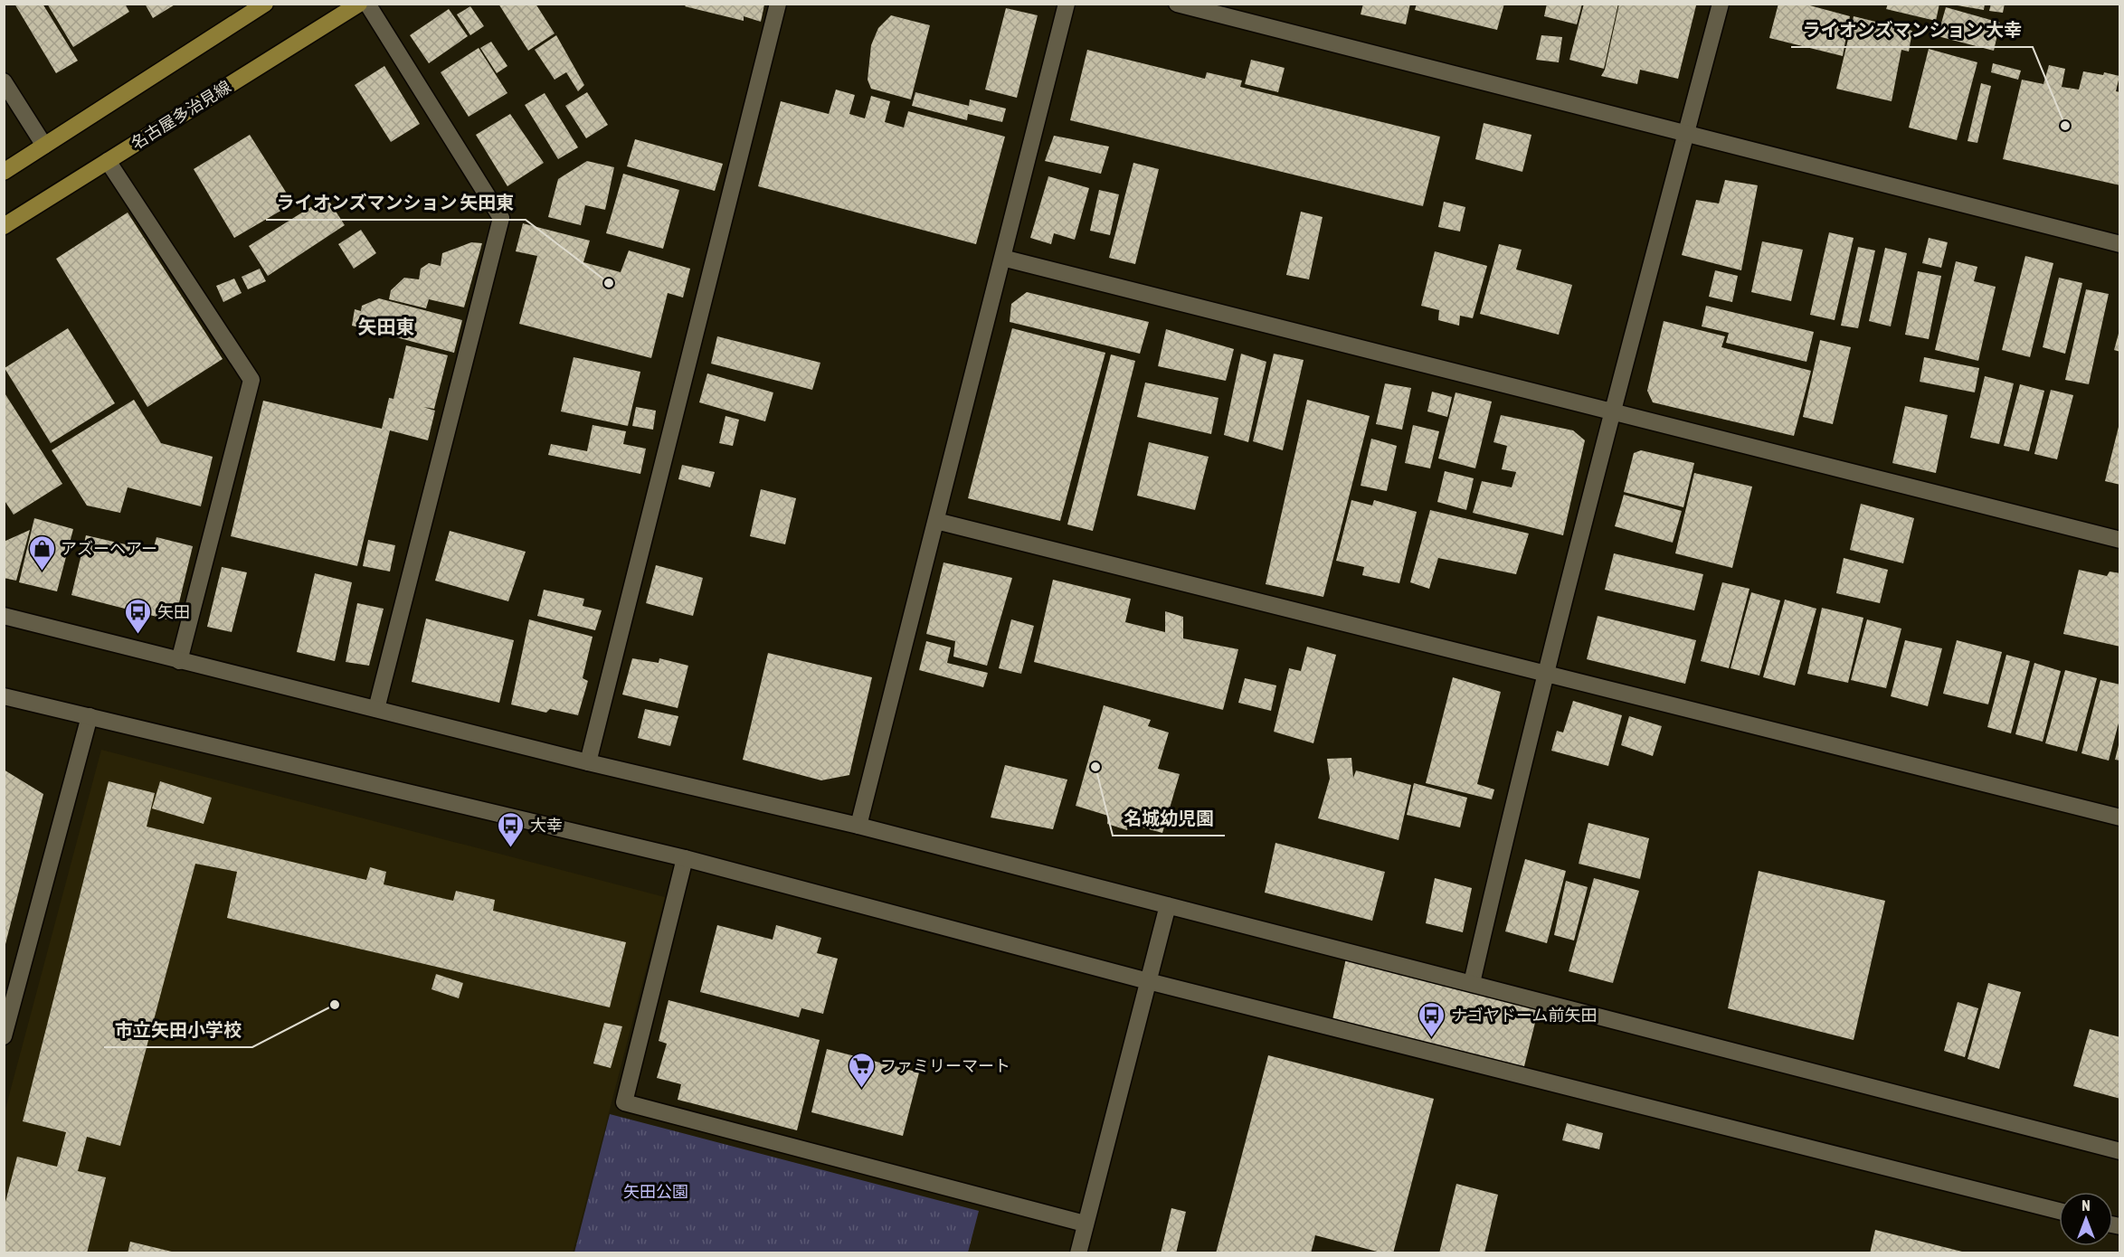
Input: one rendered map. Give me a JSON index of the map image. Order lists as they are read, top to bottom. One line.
{"streets":{"main road":["名古屋多治見線"]},"districts":["矢田東"],"parks":["矢田公園"],"places":{"other":["ライオンズマンション 大幸","ライオンズマンション 矢田東","名城幼児園","市立矢田小学校"],"shop":["アズーヘアー"],"bus stop":["矢田","大幸","ナゴヤドーム前矢田"],"supermarket":["ファミリーマート"]},"north":"top"}
